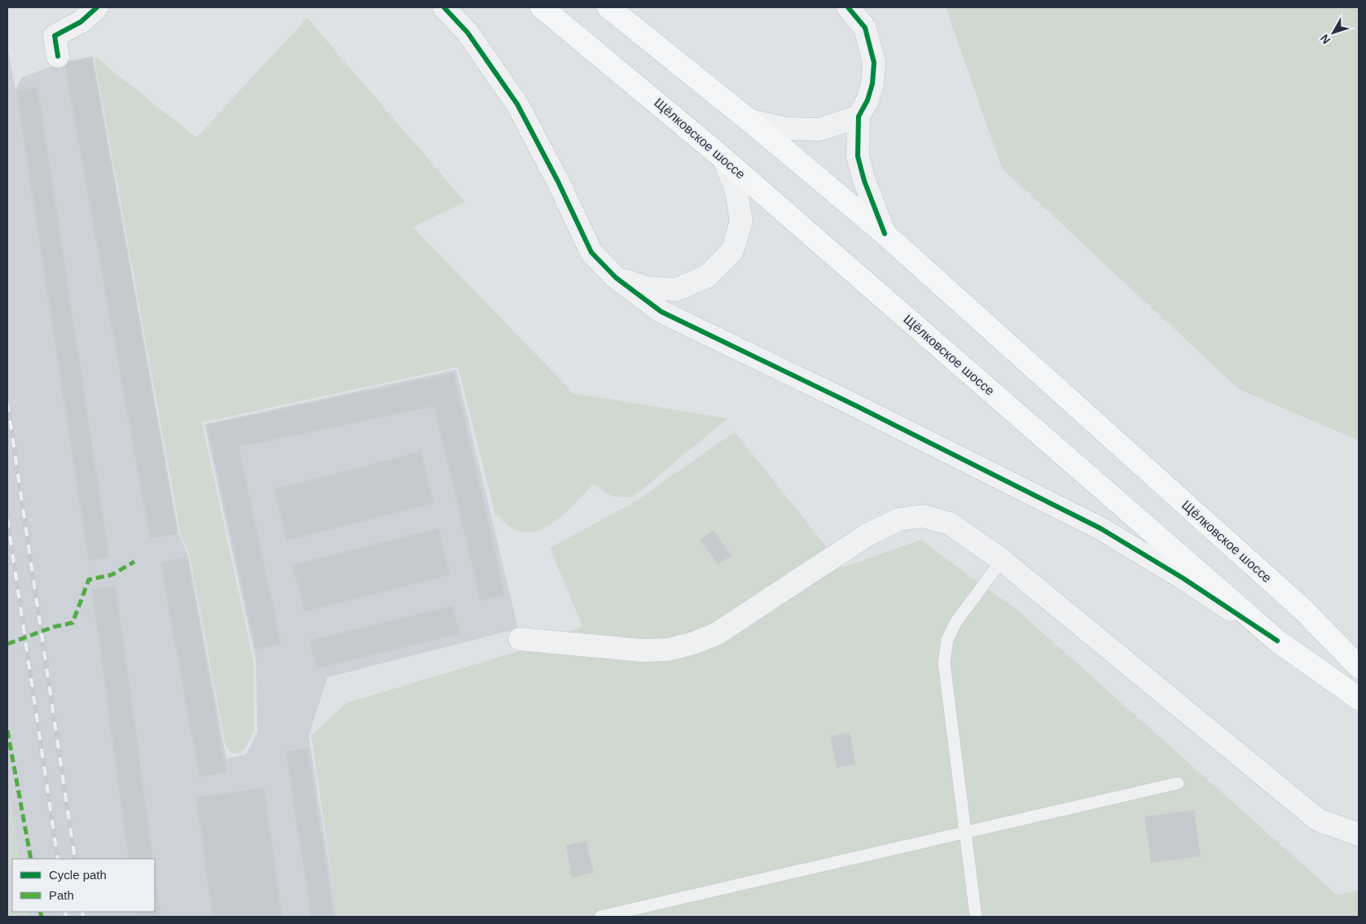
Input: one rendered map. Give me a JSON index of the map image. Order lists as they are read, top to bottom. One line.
{"streets":{"main road":["Щёлковское шоссе"]},"legend":["Cycle path","Path"],"north":"bottom left"}
